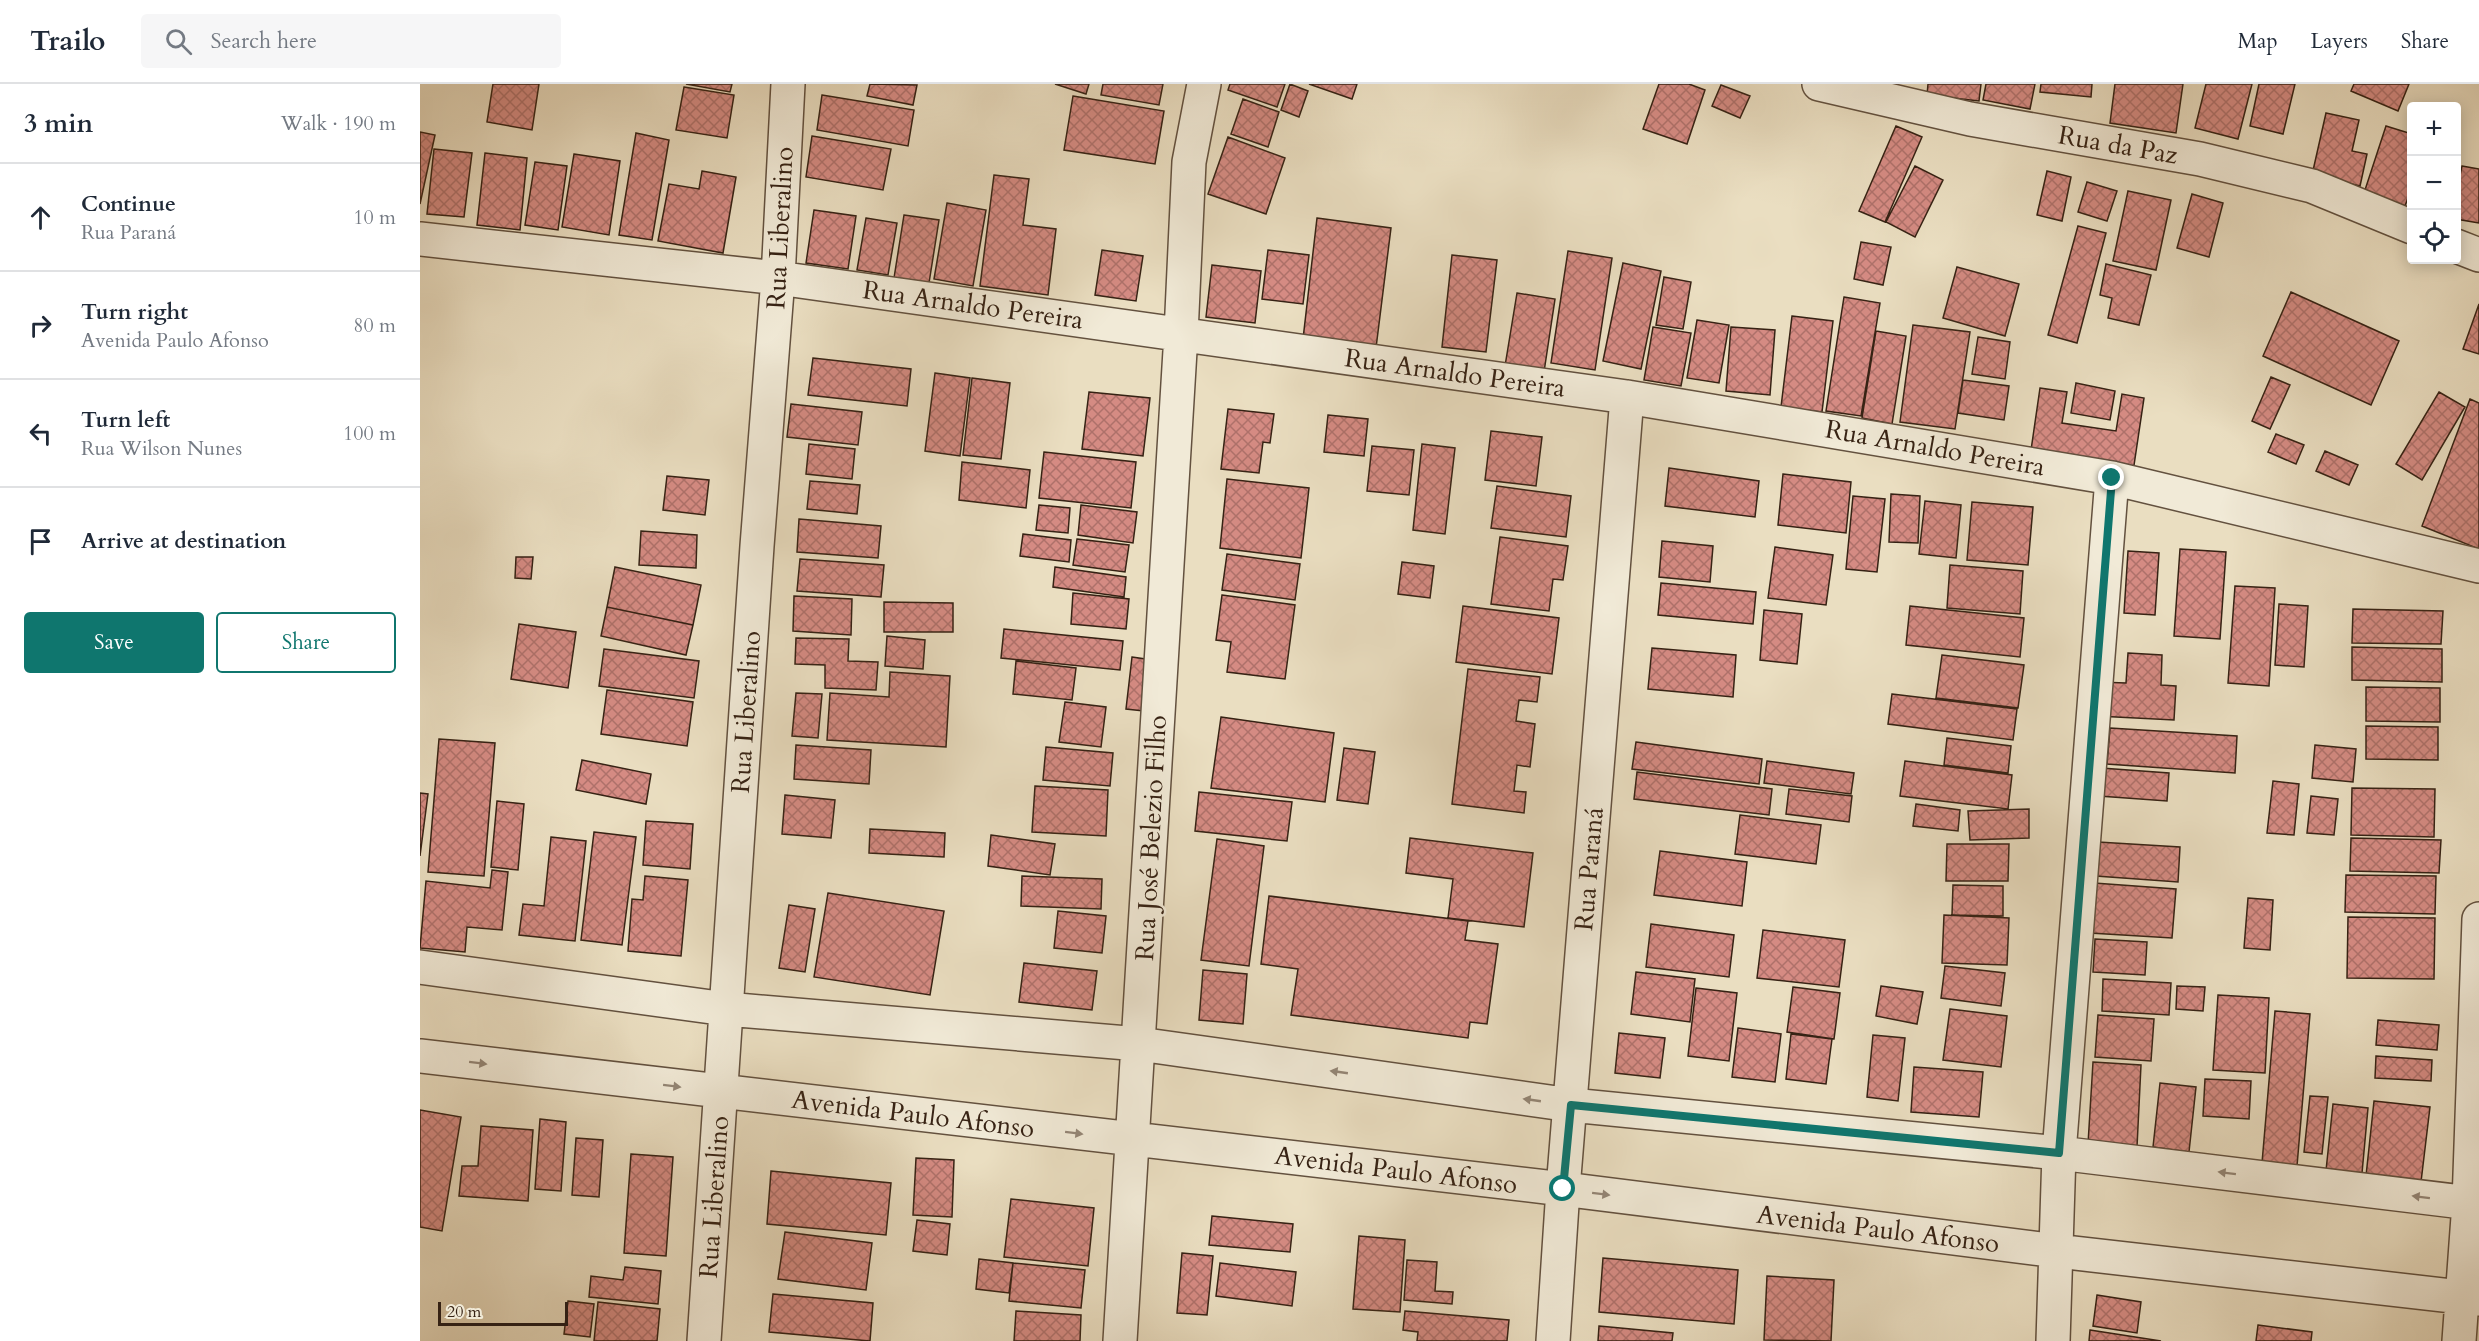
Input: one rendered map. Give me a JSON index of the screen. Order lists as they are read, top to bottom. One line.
{"streets":{"street":["Rua da Paz","Rua Liberalino","Rua Arnaldo Pereira","Rua José Belezio Filho","Rua Paraná","Avenida Paulo Afonso"]},"crossings":[["Rua Liberalino","Rua Arnaldo Pereira"],["Rua Liberalino","Avenida Paulo Afonso"],["Rua Arnaldo Pereira","Rua José Belezio Filho"],["Rua Arnaldo Pereira","Rua Paraná"],["Rua José Belezio Filho","Avenida Paulo Afonso"],["Rua Paraná","Avenida Paulo Afonso"]],"scale_bar":"20 m","page":{"header":"Trailo","search":"Search here","nav":["Map","Layers","Share"],"heading":["3 min","Walk · 190 m"],"map_buttons":["+","−"],"list":[["Continue","Rua Paraná","10 m"],["Turn right","Avenida Paulo Afonso","80 m"],["Turn left","Rua Wilson Nunes","100 m"],"Arrive at destination"],"buttons":["Save","Share"],"scale":"20 m"}}
